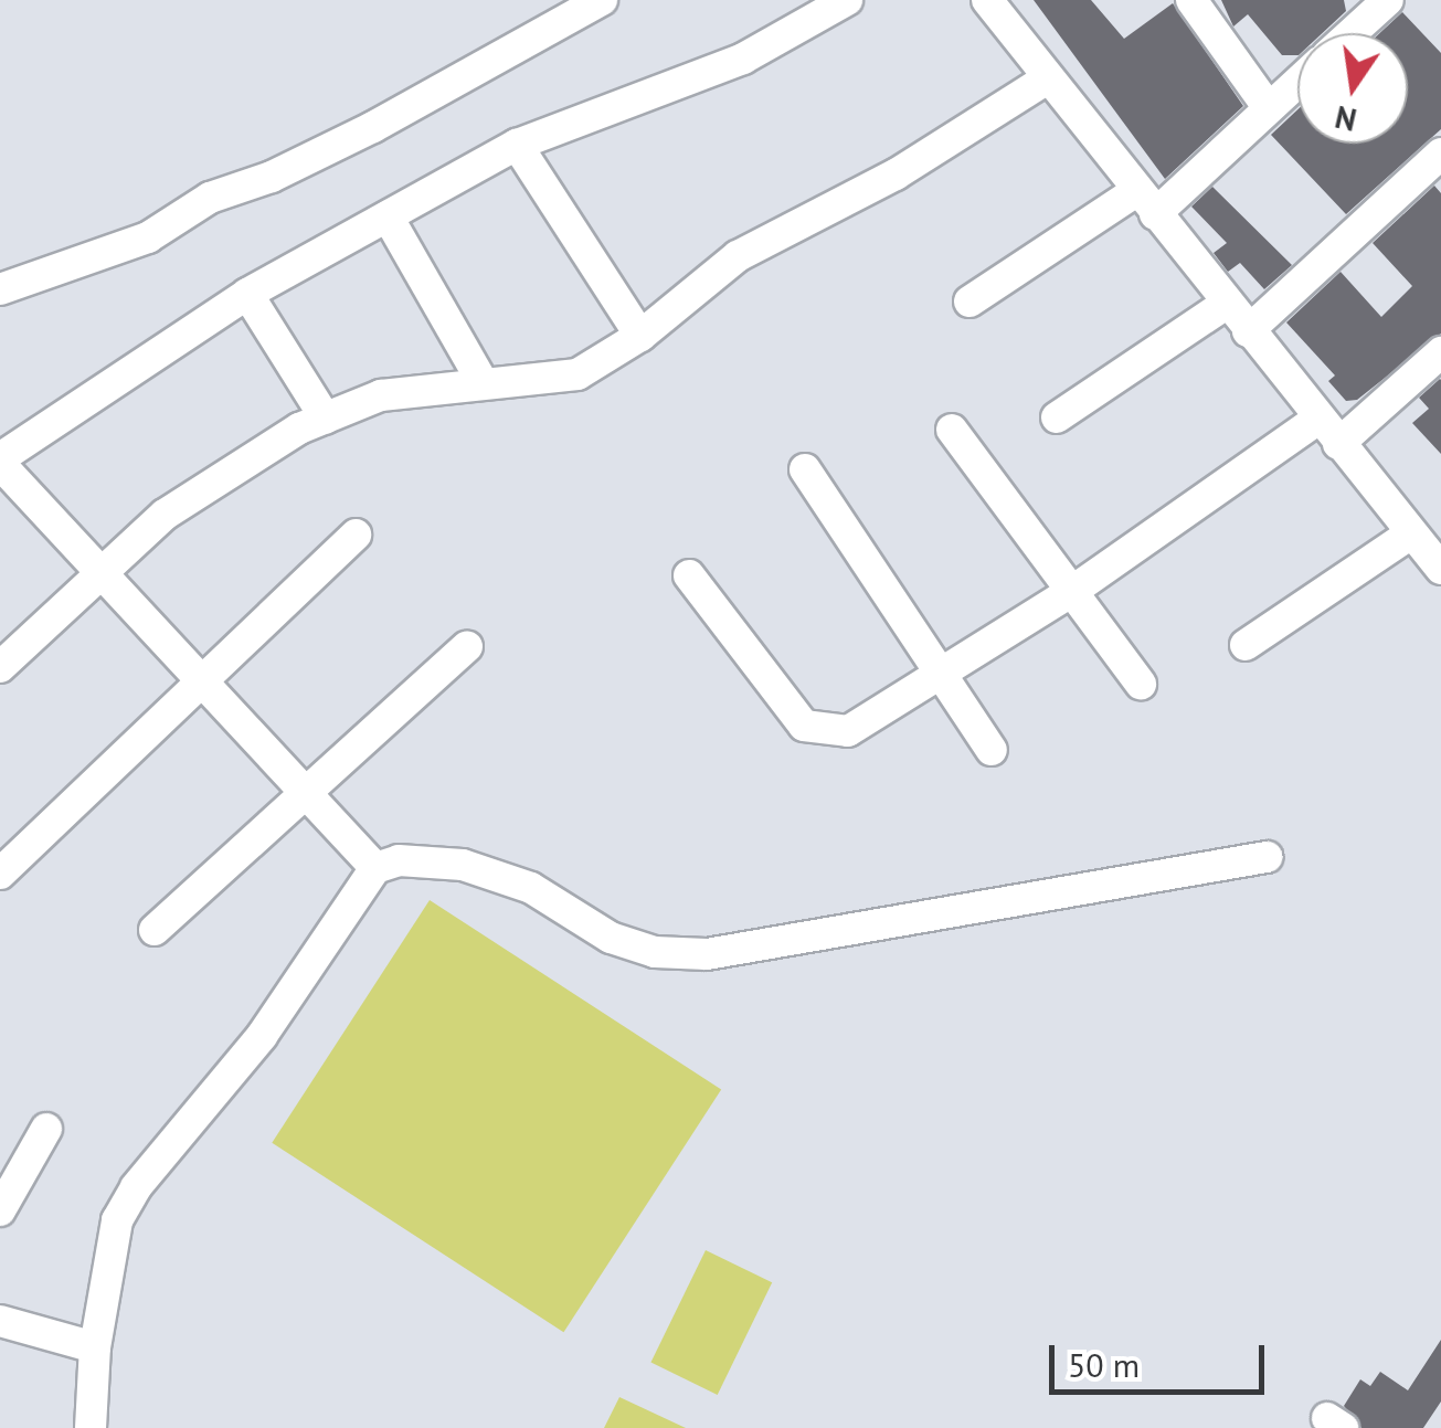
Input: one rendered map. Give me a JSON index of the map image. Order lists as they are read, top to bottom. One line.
{"scale_bar":"50 m","north":"bottom"}
